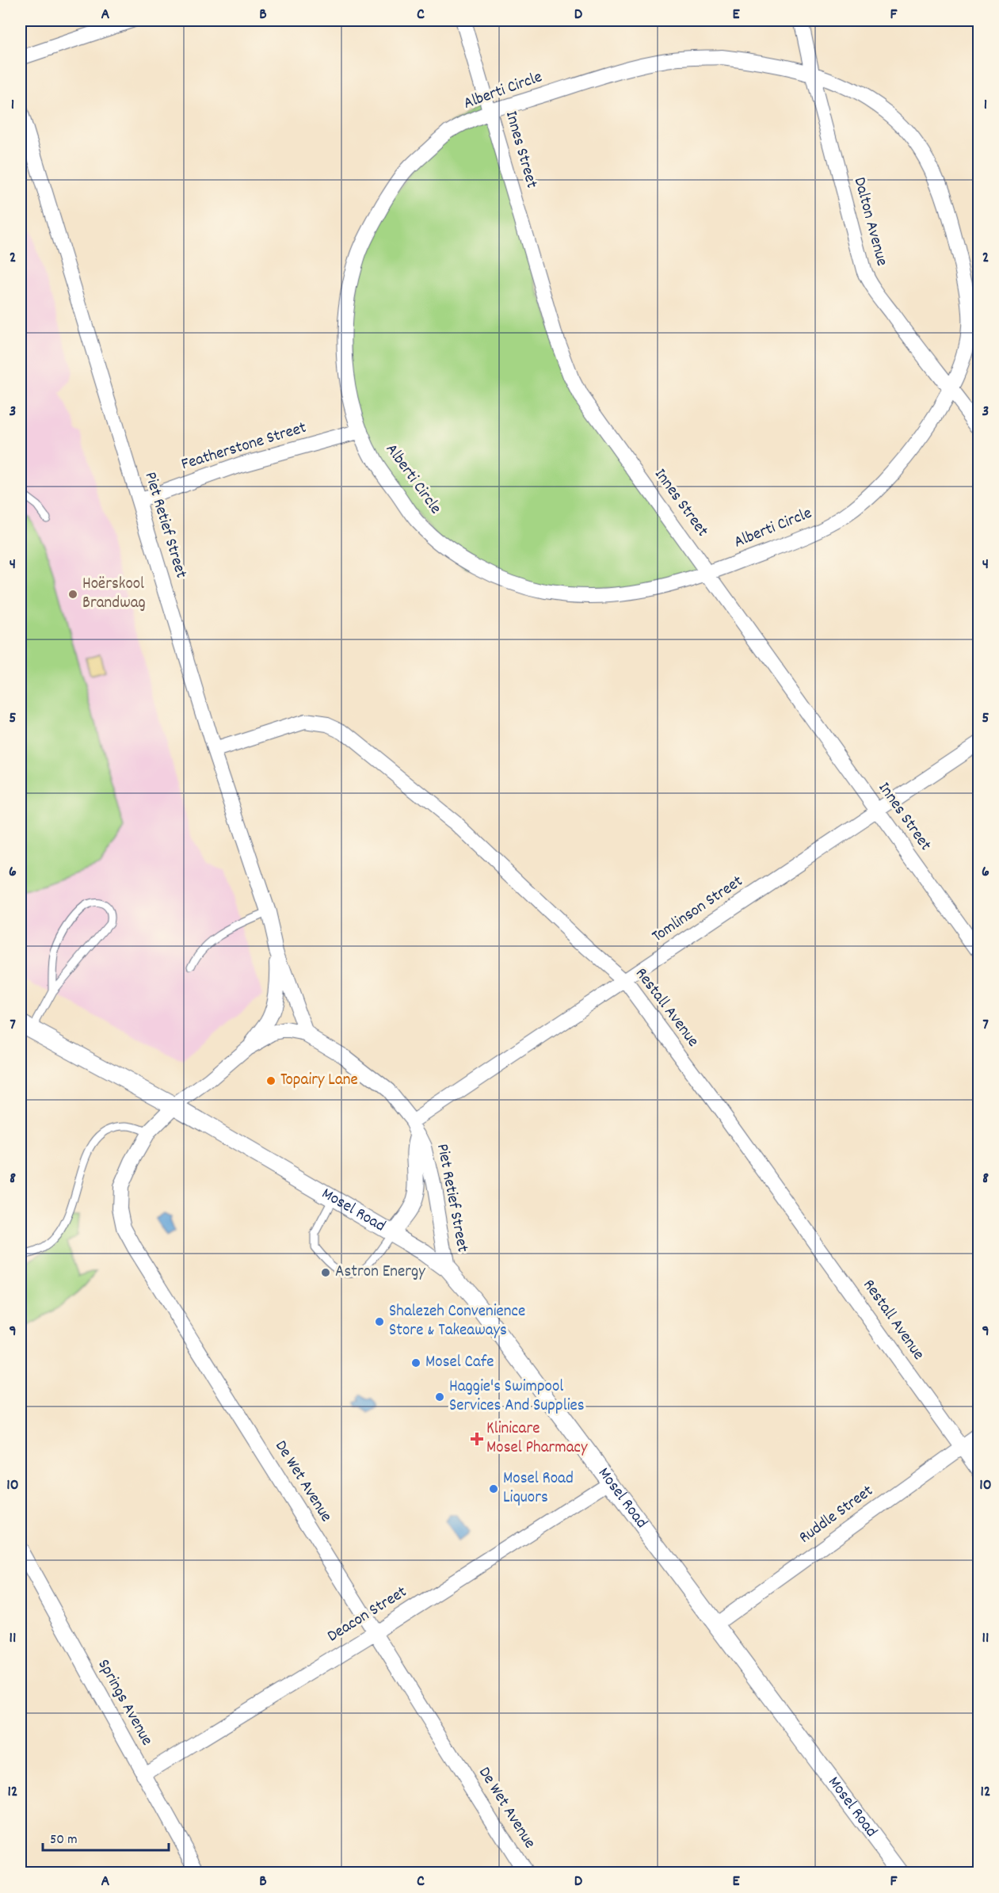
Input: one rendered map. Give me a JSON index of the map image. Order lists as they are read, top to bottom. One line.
{"streets":{"street":["Alberti Circle","Innes Street","Dalton Avenue","Featherstone Street","Piet Retief Street","Tomlinson Street","Restall Avenue","Mosel Road","De Wet Avenue","Ruddle Street","Deacon Street","Springs Avenue"]},"crossings":[["Alberti Circle","Innes Street"],["Alberti Circle","Dalton Avenue"],["Alberti Circle","Featherstone Street"],["Innes Street","Tomlinson Street"],["Featherstone Street","Piet Retief Street"],["Piet Retief Street","Tomlinson Street"],["Piet Retief Street","Restall Avenue"],["Piet Retief Street","Mosel Road"],["Piet Retief Street","De Wet Avenue"],["Tomlinson Street","Restall Avenue"],["Restall Avenue","Ruddle Street"],["Mosel Road","De Wet Avenue"],["Mosel Road","Ruddle Street"],["Mosel Road","Deacon Street"],["De Wet Avenue","Deacon Street"],["Deacon Street","Springs Avenue"]],"places":{"other":["Hoërskool Brandwag","Topairy Lane","Astron Energy","Shalezeh Convenience Store & Takeaways","Mosel Cafe","Haggie's Swimpool Services And Supplies","Mosel Road Liquors"],"health":["Klinicare Mosel Pharmacy"]},"scale_bar":"50 m","grid":{"columns":["A","B","C","D","E","F"],"rows":["1","2","3","4","5","6","7","8","9","10","11","12"]}}
